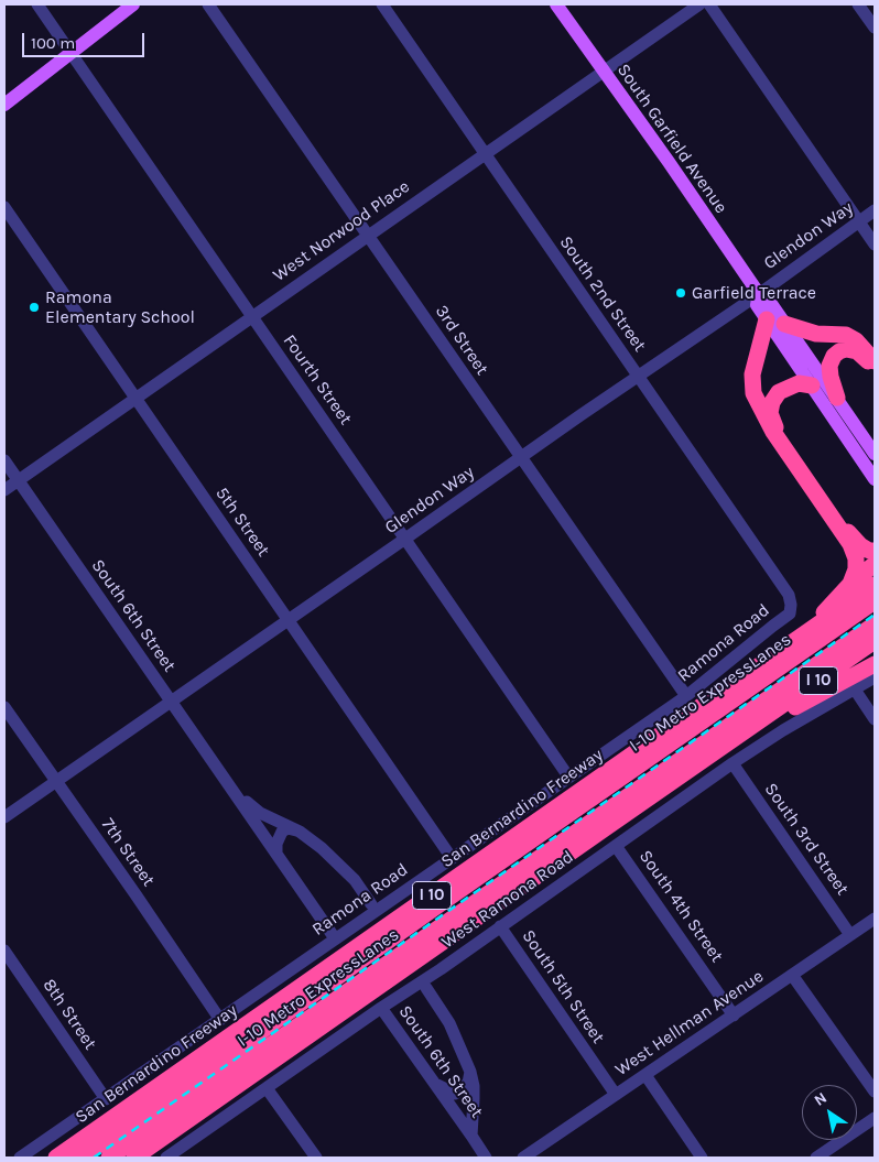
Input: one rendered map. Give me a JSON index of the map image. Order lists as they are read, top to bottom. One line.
{"streets":{"highway":["I 10","I-10 Metro ExpressLanes","San Bernardino Freeway"],"main road":["South Garfield Avenue"],"street":["West Norwood Place","Glendon Way","South 2nd Street","3rd Street","Fourth Street","5th Street","South 6th Street","Ramona Road","South 3rd Street","7th Street","West Ramona Road","South 4th Street","South 5th Street","8th Street","West Hellman Avenue"]},"crossings":[["South Garfield Avenue","West Norwood Place"],["South Garfield Avenue","Glendon Way"],["West Norwood Place","South 2nd Street"],["West Norwood Place","3rd Street"],["West Norwood Place","Fourth Street"],["West Norwood Place","5th Street"],["West Norwood Place","South 6th Street"],["Glendon Way","South 2nd Street"],["Glendon Way","3rd Street"],["Glendon Way","Fourth Street"],["Glendon Way","5th Street"],["Glendon Way","South 6th Street"],["Glendon Way","7th Street"],["South 2nd Street","Ramona Road"],["3rd Street","Ramona Road"],["Fourth Street","Ramona Road"],["5th Street","Ramona Road"],["South 6th Street","Ramona Road"],["South 6th Street","West Ramona Road"],["Ramona Road","7th Street"],["Ramona Road","8th Street"],["South 3rd Street","West Ramona Road"],["South 3rd Street","West Hellman Avenue"],["West Ramona Road","South 4th Street"],["West Ramona Road","South 5th Street"],["South 4th Street","West Hellman Avenue"],["South 5th Street","West Hellman Avenue"]],"places":["Garfield Terrace","Ramona Elementary School"],"scale_bar":"100 m","north":"top left"}
